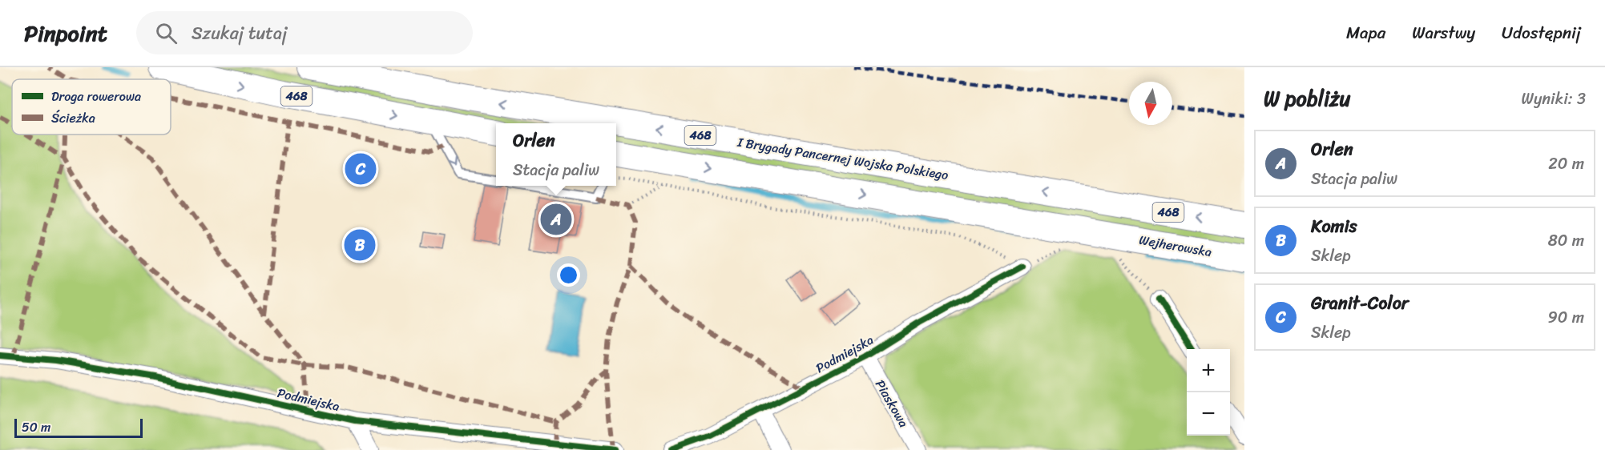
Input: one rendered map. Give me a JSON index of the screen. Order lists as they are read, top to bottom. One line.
{"streets":{"main road":["468","I Brygady Pancernej Wojska Polskiego","Wejherowska"],"street":["Podmiejska","Piaskowa"]},"crossings":[["468","Wejherowska"],["Podmiejska","Piaskowa"]],"legend":["Droga rowerowa","Ścieżka"],"scale_bar":"50 m","north":"bottom","page":{"header":"Pinpoint","search":"Szukaj tutaj","nav":["Mapa","Warstwy","Udostępnij"],"heading":["W pobliżu","Wyniki: 3"],"popup":["Orlen","Stacja paliw"],"list":[{"mark":"A","name":"Orlen","note":"Stacja paliw","value":"20 m"},{"mark":"B","name":"Komis","note":"Sklep","value":"80 m"},{"mark":"C","name":"Granit-Color","note":"Sklep","value":"90 m"}],"pins":["C","A","B"],"map_buttons":["+","−"],"scale":"50 m"}}
